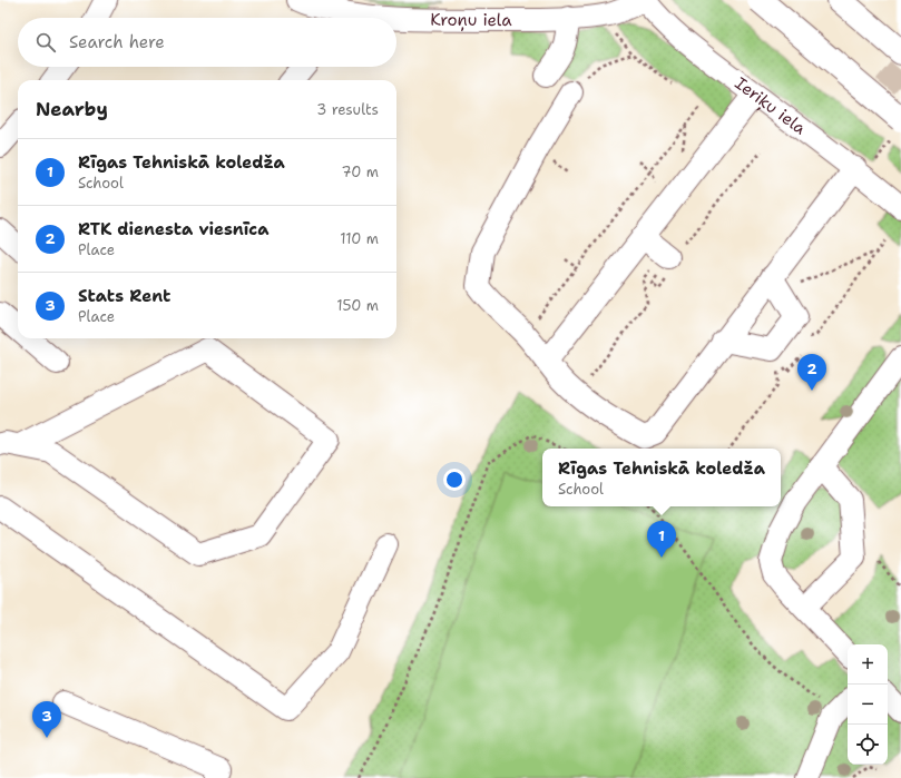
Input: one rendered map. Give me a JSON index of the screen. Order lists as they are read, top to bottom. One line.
{"streets":{"street":["Kroņu iela","Ieriķu iela"]},"crossings":[["Kroņu iela","Ieriķu iela"]],"page":{"search":"Search here","heading":["Nearby","3 results"],"list":[{"mark":"1","name":"Rīgas Tehniskā koledža","note":"School","value":"70 m"},{"mark":"2","name":"RTK dienesta viesnīca","note":"Place","value":"110 m"},{"mark":"3","name":"Stats Rent","note":"Place","value":"150 m"}],"pins":["2","1","3"],"popup":["Rīgas Tehniskā koledža","School"],"map_buttons":["+","−"]}}
